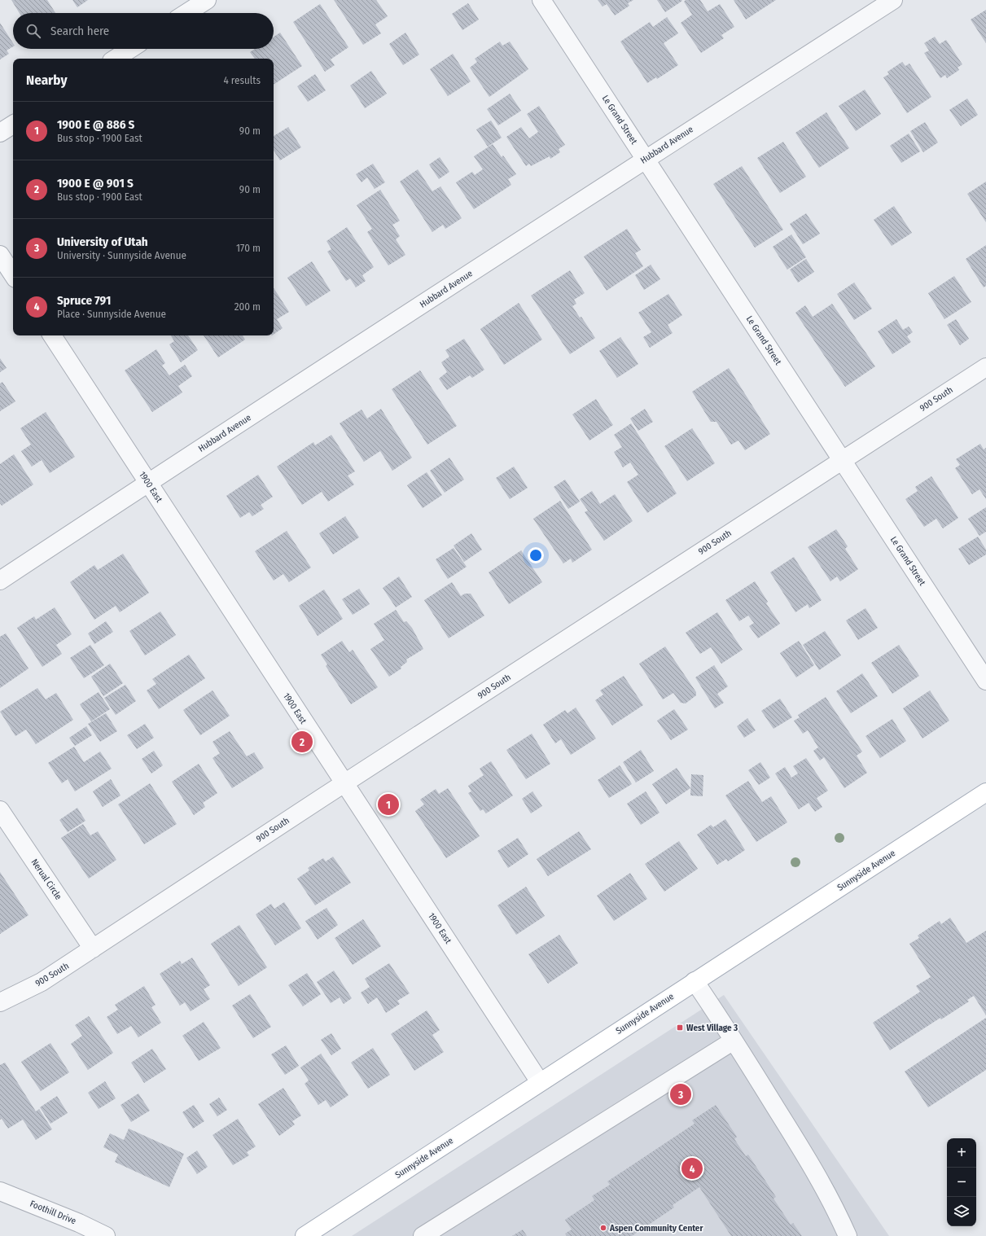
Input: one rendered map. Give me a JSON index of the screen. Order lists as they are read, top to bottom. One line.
{"streets":{"main road":["Sunnyside Avenue"],"street":["Le Grand Street","Hubbard Avenue","900 South","1900 East","Nerual Circle","Foothill Drive"]},"crossings":[["Le Grand Street","Hubbard Avenue"],["Le Grand Street","900 South"],["Hubbard Avenue","1900 East"],["900 South","1900 East"],["900 South","Nerual Circle"],["1900 East","Sunnyside Avenue"]],"places":{"transit":["West Village 3"],"other":["Aspen Community Center"]},"page":{"search":"Search here","heading":["Nearby","4 results"],"list":[{"mark":"1","name":"1900 E @ 886 S","note":"Bus stop · 1900 East","value":"90 m"},{"mark":"2","name":"1900 E @ 901 S","note":"Bus stop · 1900 East","value":"90 m"},{"mark":"3","name":"University of Utah","note":"University · Sunnyside Avenue","value":"170 m"},{"mark":"4","name":"Spruce 791","note":"Place · Sunnyside Avenue","value":"200 m"}],"pins":["2","1","3","4"],"map_buttons":["+","−"]}}
